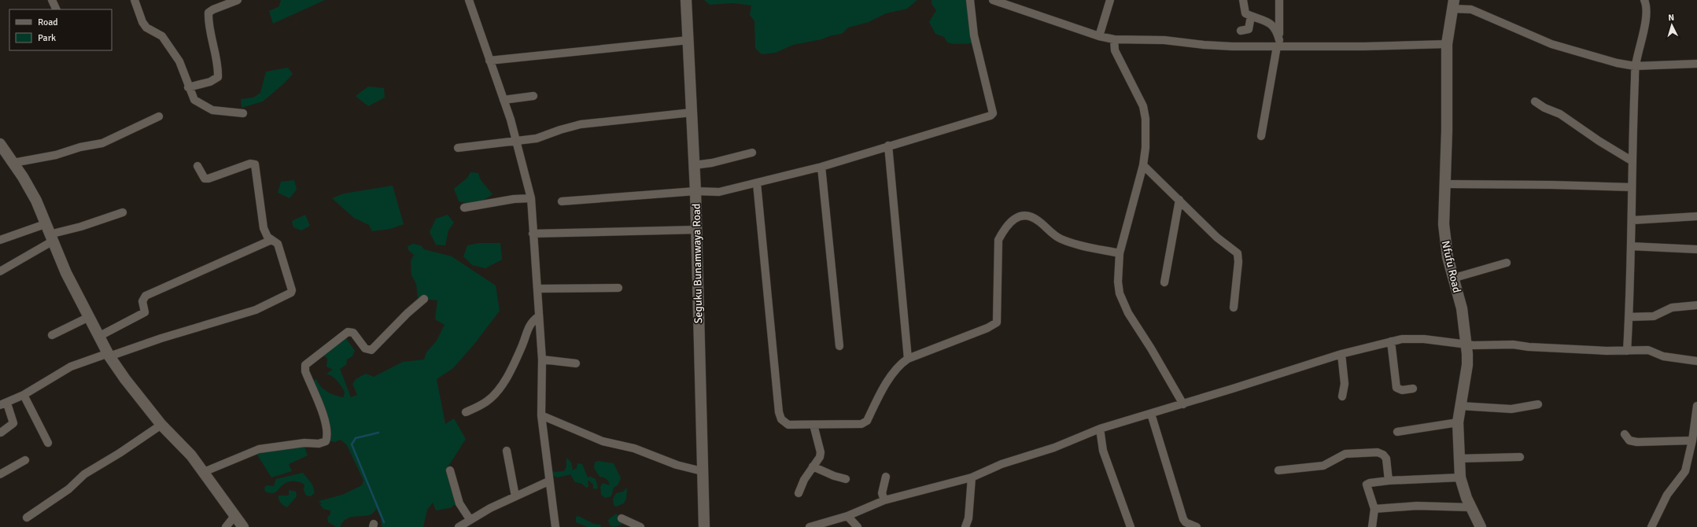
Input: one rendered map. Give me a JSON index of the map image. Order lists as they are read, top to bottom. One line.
{"streets":{"street":["Seguku Bunamwaya Road","Nfufu Road"]},"legend":["Road","Park"],"north":"top"}
